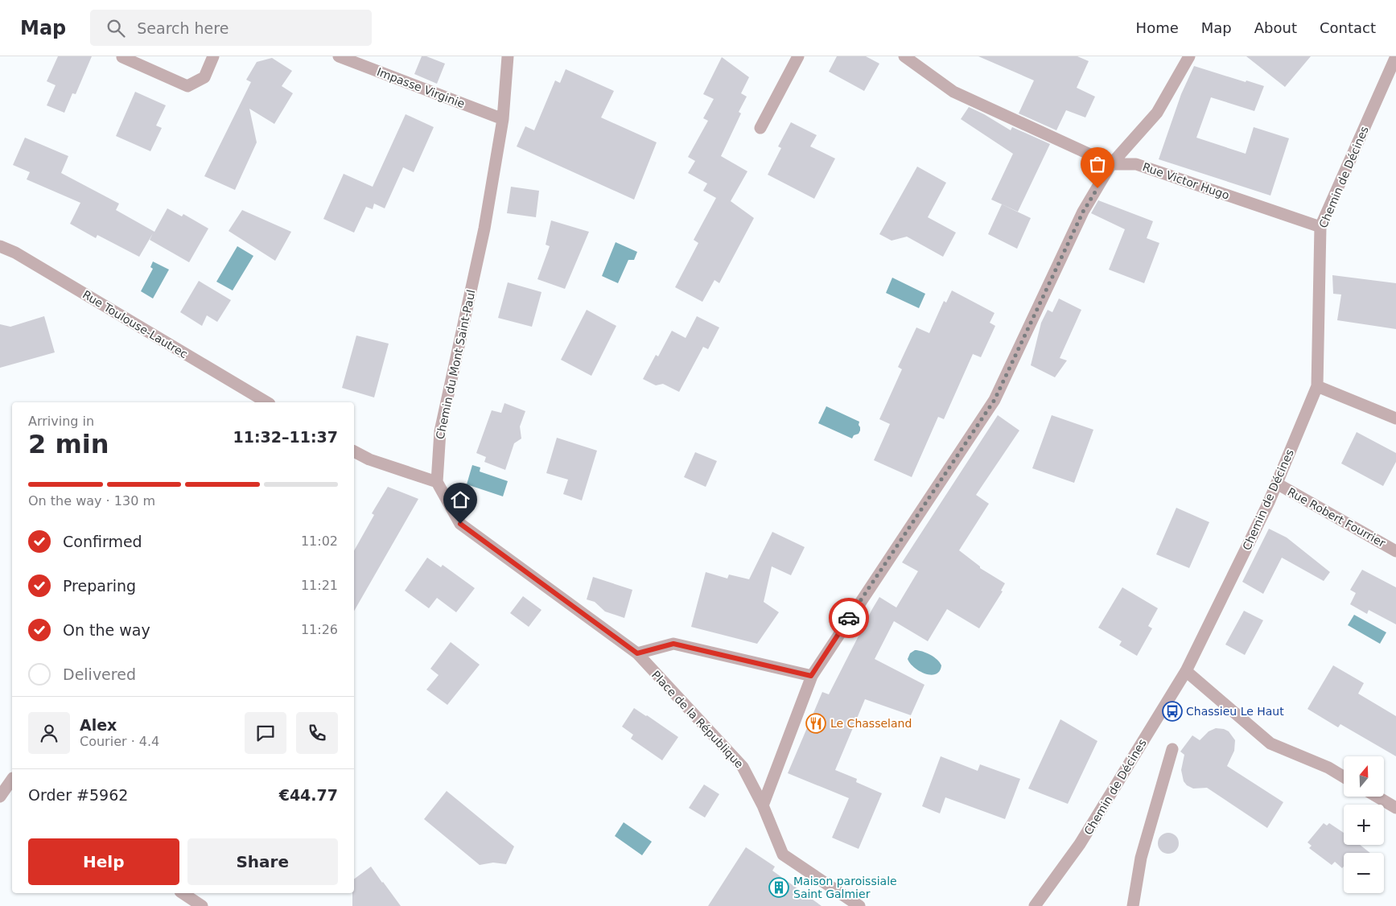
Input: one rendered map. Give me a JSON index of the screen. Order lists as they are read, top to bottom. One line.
{"streets":{"street":["Impasse Virginie","Chemin de Décines","Rue Victor Hugo","Rue Toulouse-Lautrec","Chemin du Mont Saint-Paul","Rue Robert Fourrier","Place de la République"]},"crossings":[["Impasse Virginie","Chemin du Mont Saint-Paul"],["Chemin de Décines","Rue Victor Hugo"],["Chemin de Décines","Rue Robert Fourrier"]],"places":{"bus stop":["Chassieu Le Haut"],"restaurant":["Le Chasseland"],"building":["Maison paroissiale Saint Galmier"]},"north":"top","page":{"header":"Map","search":"Search here","nav":["Home","Map","About","Contact"],"heading":["2 min","Arriving in","11:32–11:37"],"panel":["Alex","Courier · 4.4","Order #5962","€44.77"],"bar":"On the way · 130 m","list":[["Confirmed","11:02"],["Preparing","11:21"],["On the way","11:26"],"Delivered"],"map_buttons":["+","−"],"buttons":["Help","Share"]}}
